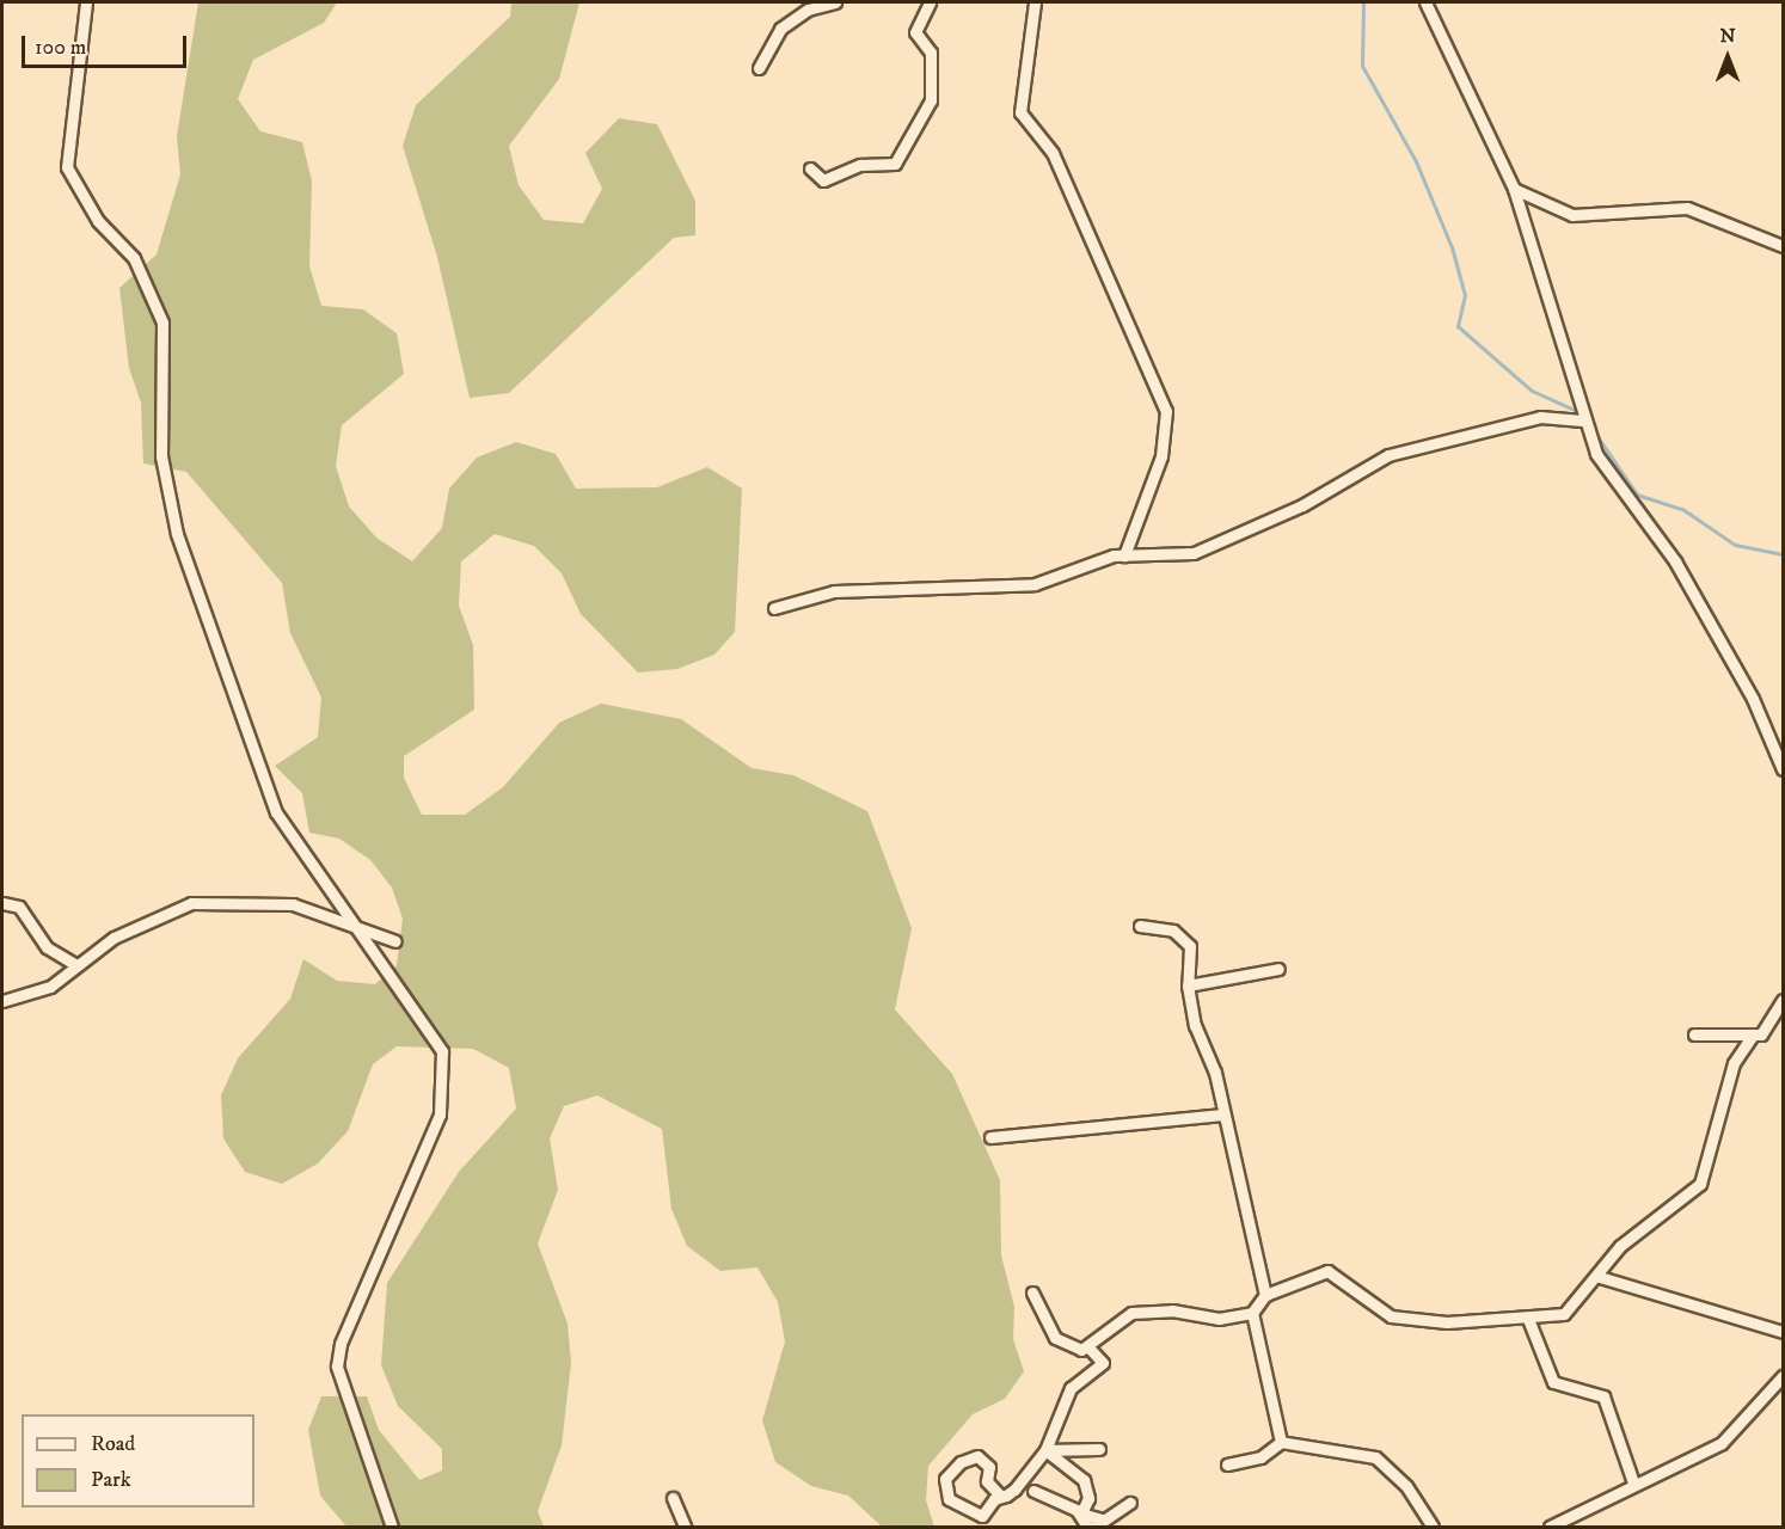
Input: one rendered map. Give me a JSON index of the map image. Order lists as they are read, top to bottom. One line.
{"legend":["Road","Park"],"scale_bar":"100 m","north":"top"}
